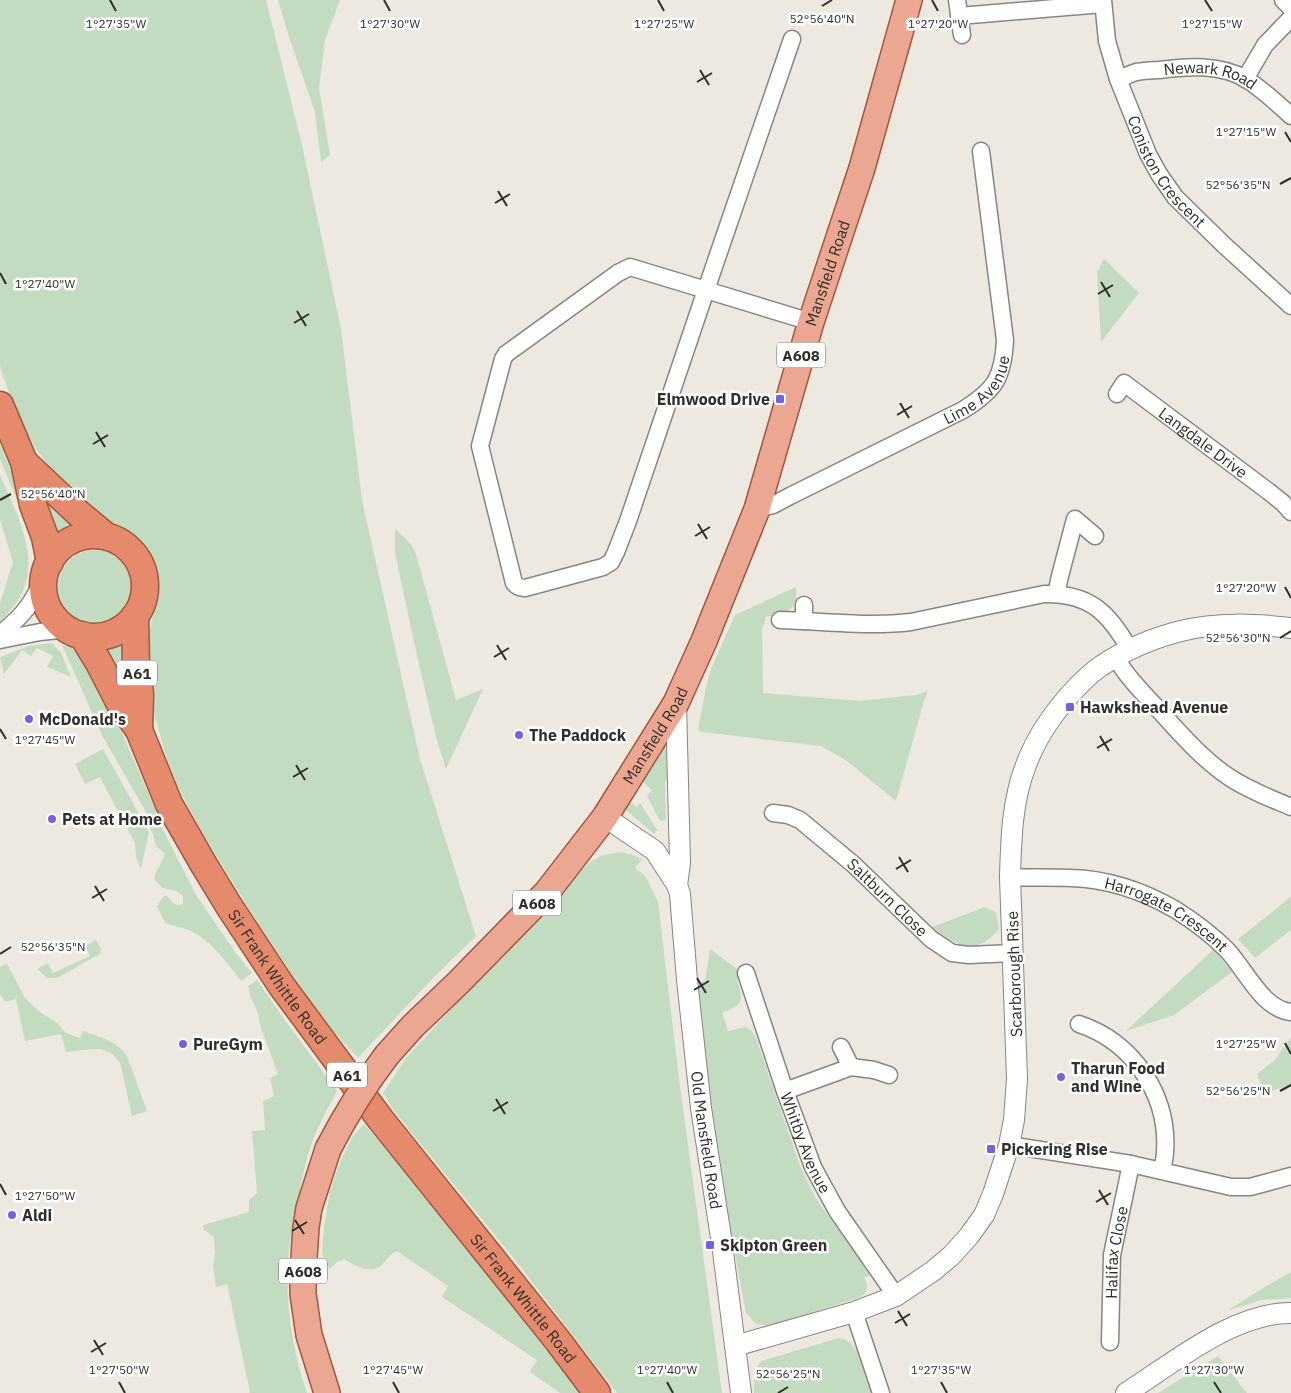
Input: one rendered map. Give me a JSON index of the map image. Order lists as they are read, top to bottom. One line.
{"streets":{"highway":["A61","Sir Frank Whittle Road"],"main road":["Mansfield Road","A608"],"street":["Newark Road","Coniston Crescent","Lime Avenue","Langdale Drive","Saltburn Close","Harrogate Crescent","Scarborough Rise","Old Mansfield Road","Whitby Avenue","Halifax Close"]},"crossings":[["Newark Road","Coniston Crescent"],["Mansfield Road","Lime Avenue"],["Mansfield Road","Old Mansfield Road"],["Saltburn Close","Scarborough Rise"],["Harrogate Crescent","Scarborough Rise"],["Scarborough Rise","Old Mansfield Road"],["Scarborough Rise","Whitby Avenue"]],"places":{"transit":["Elmwood Drive","Hawkshead Avenue","Pickering Rise","Skipton Green"],"other":["McDonald's","The Paddock","Pets at Home","PureGym","Tharun Food and Wine","Aldi"]},"coordinates":["52°56'40\"N","1°27'25\"W","1°27'35\"W","1°27'30\"W","1°27'20\"W","1°27'15\"W","52°56'35\"N","1°27'40\"W","52°56'30\"N","1°27'45\"W","52°56'25\"N","1°27'50\"W"]}
